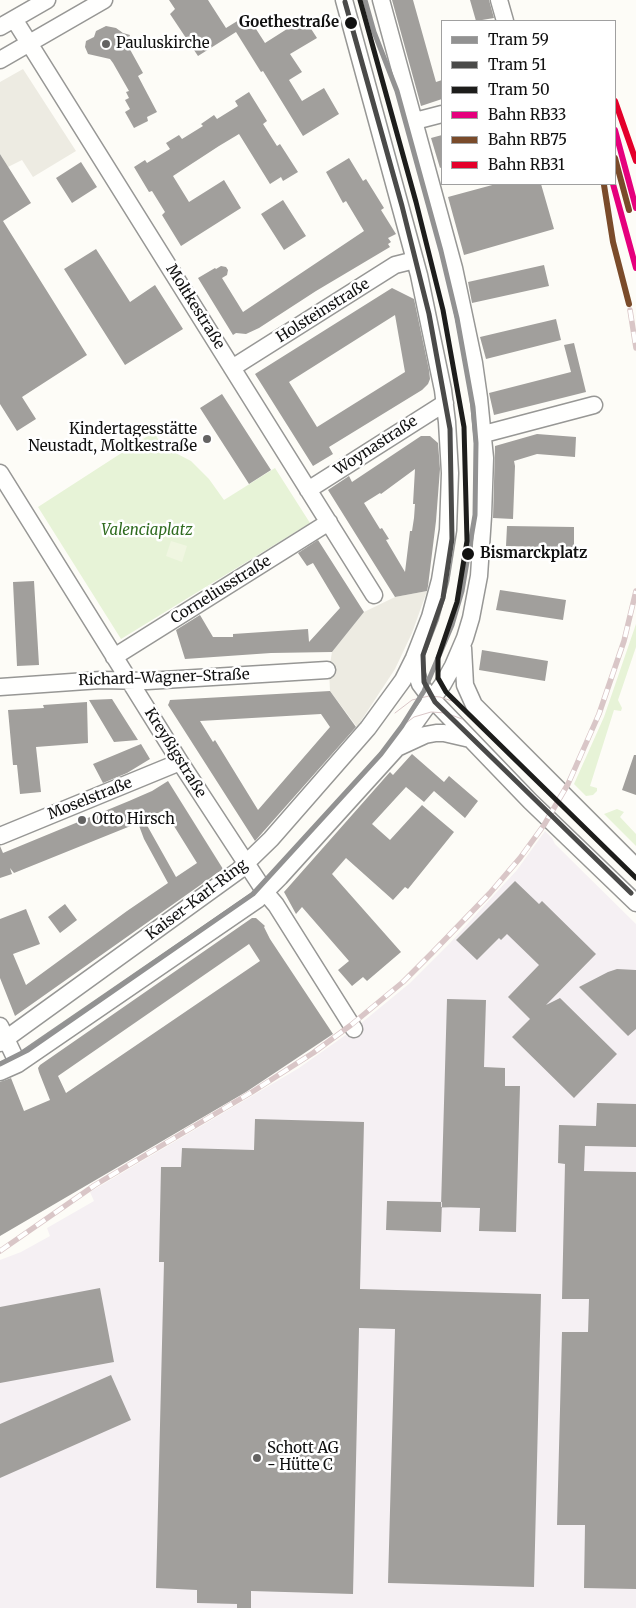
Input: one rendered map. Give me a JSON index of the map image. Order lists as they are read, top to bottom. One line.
{"streets":{"street":["Moltkestraße","Holsteinstraße","Woynastraße","Corneliusstraße","Richard-Wagner-Straße","Kreyßigstraße","Moselstraße","Kaiser-Karl-Ring"]},"crossings":[["Moltkestraße","Holsteinstraße"],["Moltkestraße","Woynastraße"],["Moltkestraße","Corneliusstraße"],["Corneliusstraße","Kreyßigstraße"],["Richard-Wagner-Straße","Kreyßigstraße"],["Kreyßigstraße","Moselstraße"],["Kreyßigstraße","Kaiser-Karl-Ring"]],"parks":["Valenciaplatz"],"places":["Goethestraße","Pauluskirche","Kindertagesstätte Neustadt, Moltkestraße","Bismarckplatz","Otto Hirsch","Schott AG - Hütte C"],"lines":["tram line 59","tram line 50","tram line 51","rail line RB31","rail line RB33","rail line RB75"],"legend":["Tram 59","Tram 51","Tram 50","Bahn RB33","Bahn RB75","Bahn RB31"]}
